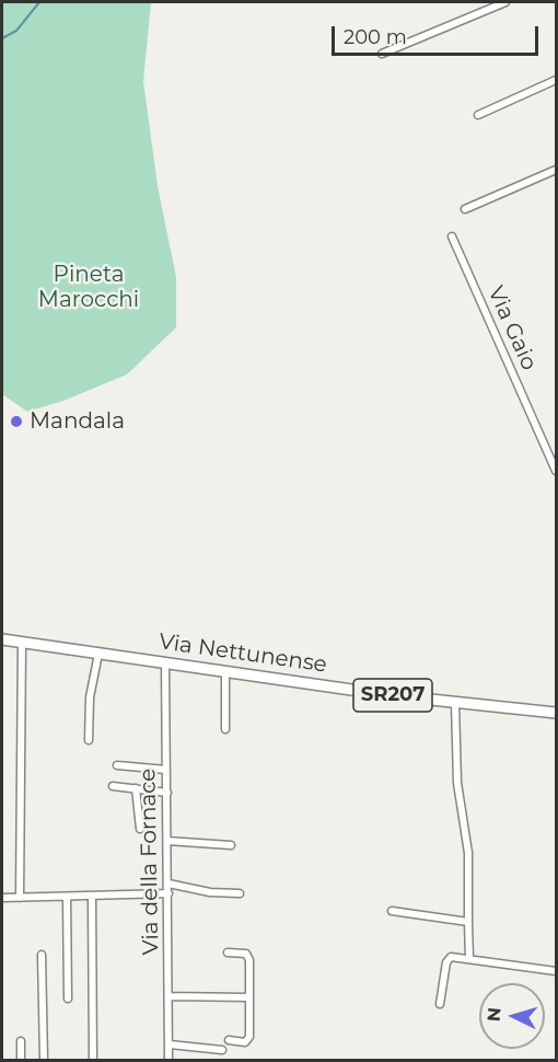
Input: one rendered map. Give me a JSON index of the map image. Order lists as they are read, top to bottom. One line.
{"streets":{"main road":["Via Nettunense","SR207"],"street":["Via Gaio","Via della Fornace"]},"crossings":[["Via Nettunense","Via della Fornace"]],"parks":["Pineta Marocchi"],"places":["Mandala"],"scale_bar":"200 m","north":"left"}
